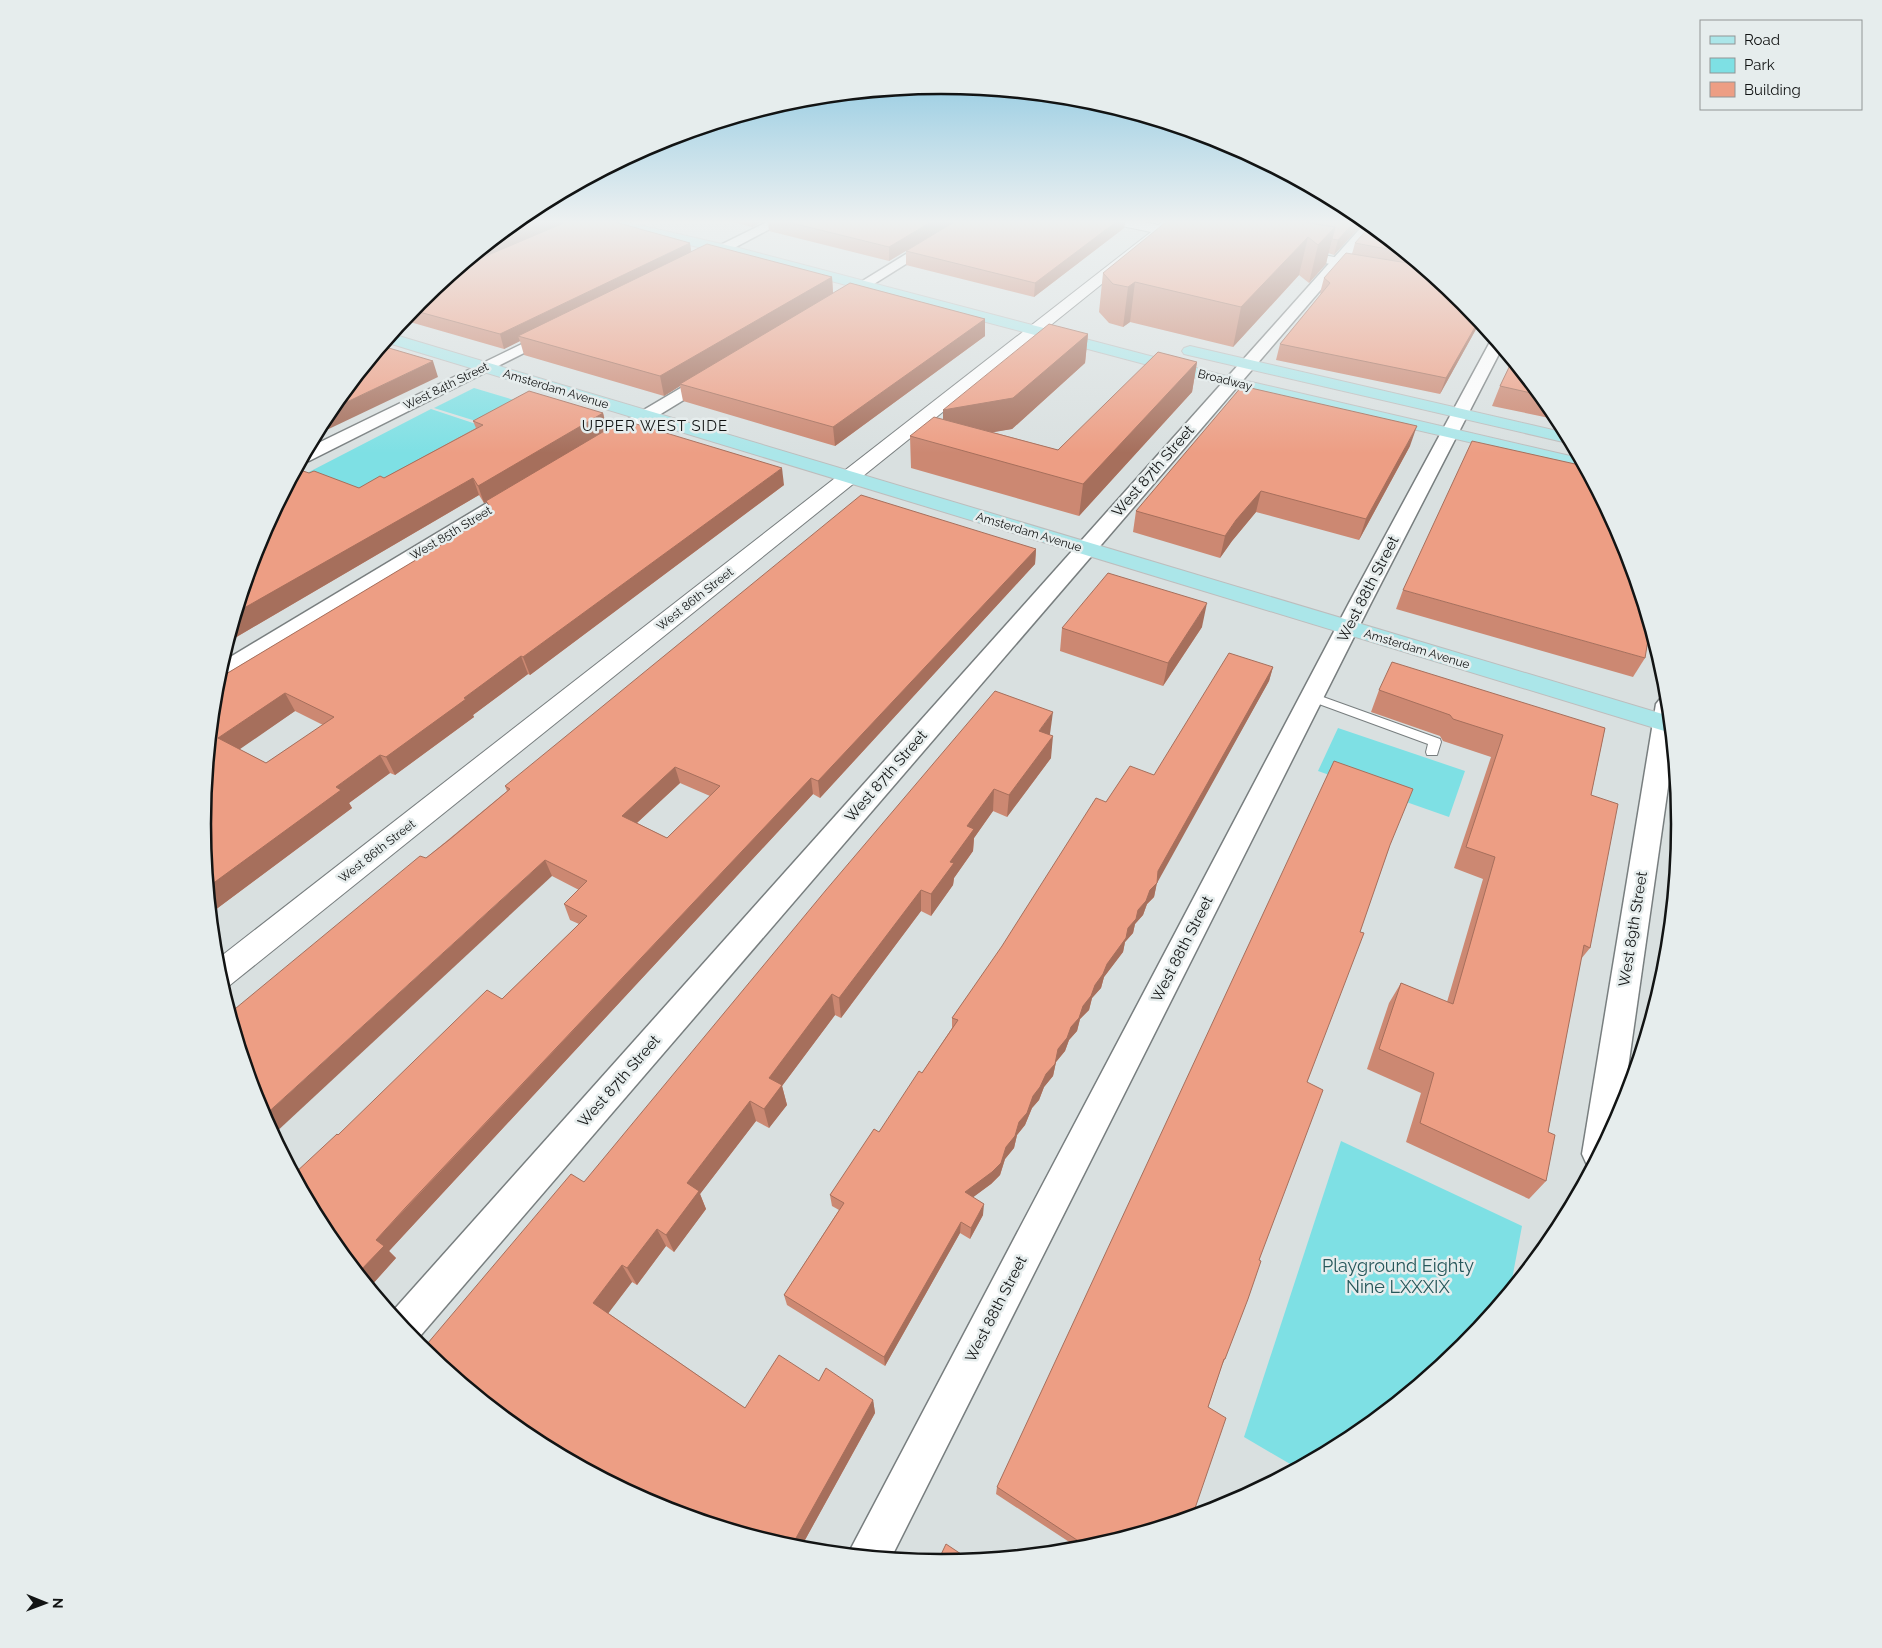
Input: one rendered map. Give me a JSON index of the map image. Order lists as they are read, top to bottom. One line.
{"streets":{"main road":["Broadway","Amsterdam Avenue","West 86th Street"],"street":["West 84th Street","West 87th Street","West 85th Street","West 88th Street","West 89th Street"]},"crossings":[["Broadway","West 87th Street"],["Broadway","West 88th Street"],["Broadway","West 86th Street"],["West 84th Street","Amsterdam Avenue"],["Amsterdam Avenue","West 87th Street"],["Amsterdam Avenue","West 88th Street"],["Amsterdam Avenue","West 86th Street"]],"districts":["UPPER WEST SIDE"],"parks":["Playground Eighty Nine LXXXIX"],"legend":["Road","Park","Building"],"north":"right"}
